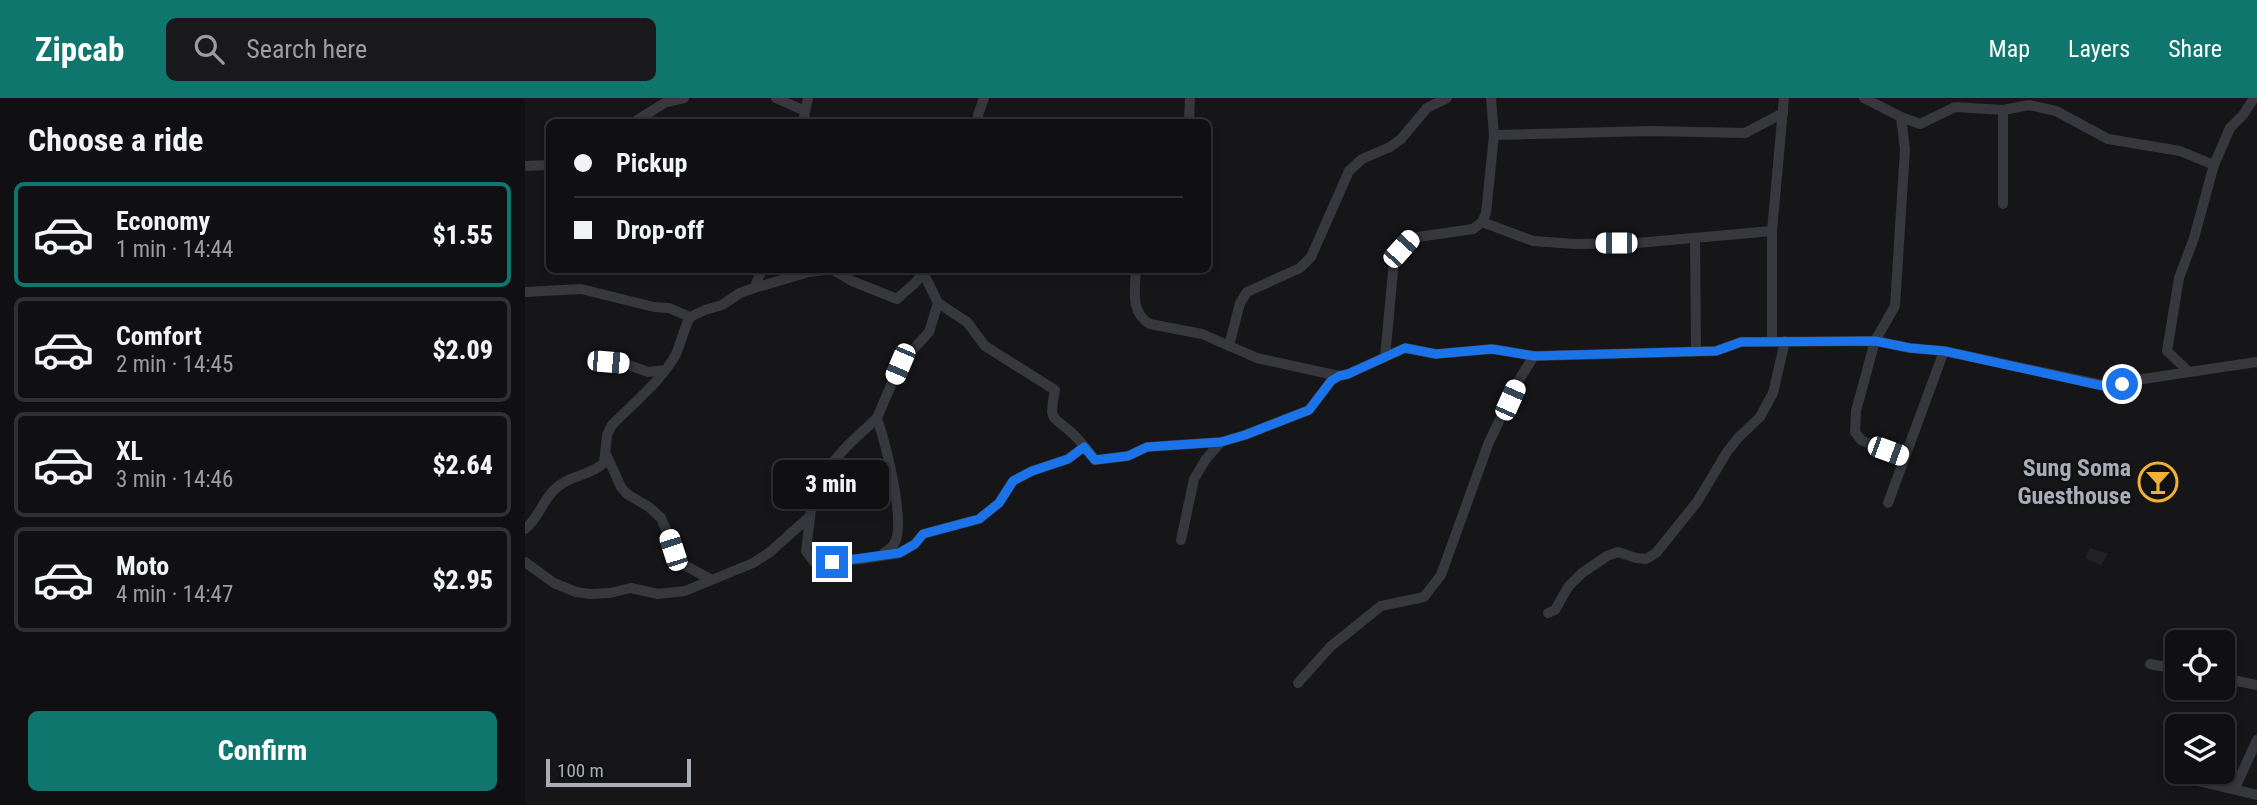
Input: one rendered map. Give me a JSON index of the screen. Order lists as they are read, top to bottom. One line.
{"places":{"bar":["Sung Soma Guesthouse"]},"scale_bar":"100 m","page":{"header":"Zipcab","search":"Search here","nav":["Map","Layers","Share"],"heading":"Choose a ride","banner":["Pickup","Drop-off"],"list":[{"name":"Economy","note":"1 min · 14:44","value":"$1.55"},{"name":"Comfort","note":"2 min · 14:45","value":"$2.09"},{"name":"XL","note":"3 min · 14:46","value":"$2.64"},{"name":"Moto","note":"4 min · 14:47","value":"$2.95"}],"bubble":"3 min","buttons":"Confirm","scale":"100 m"}}
